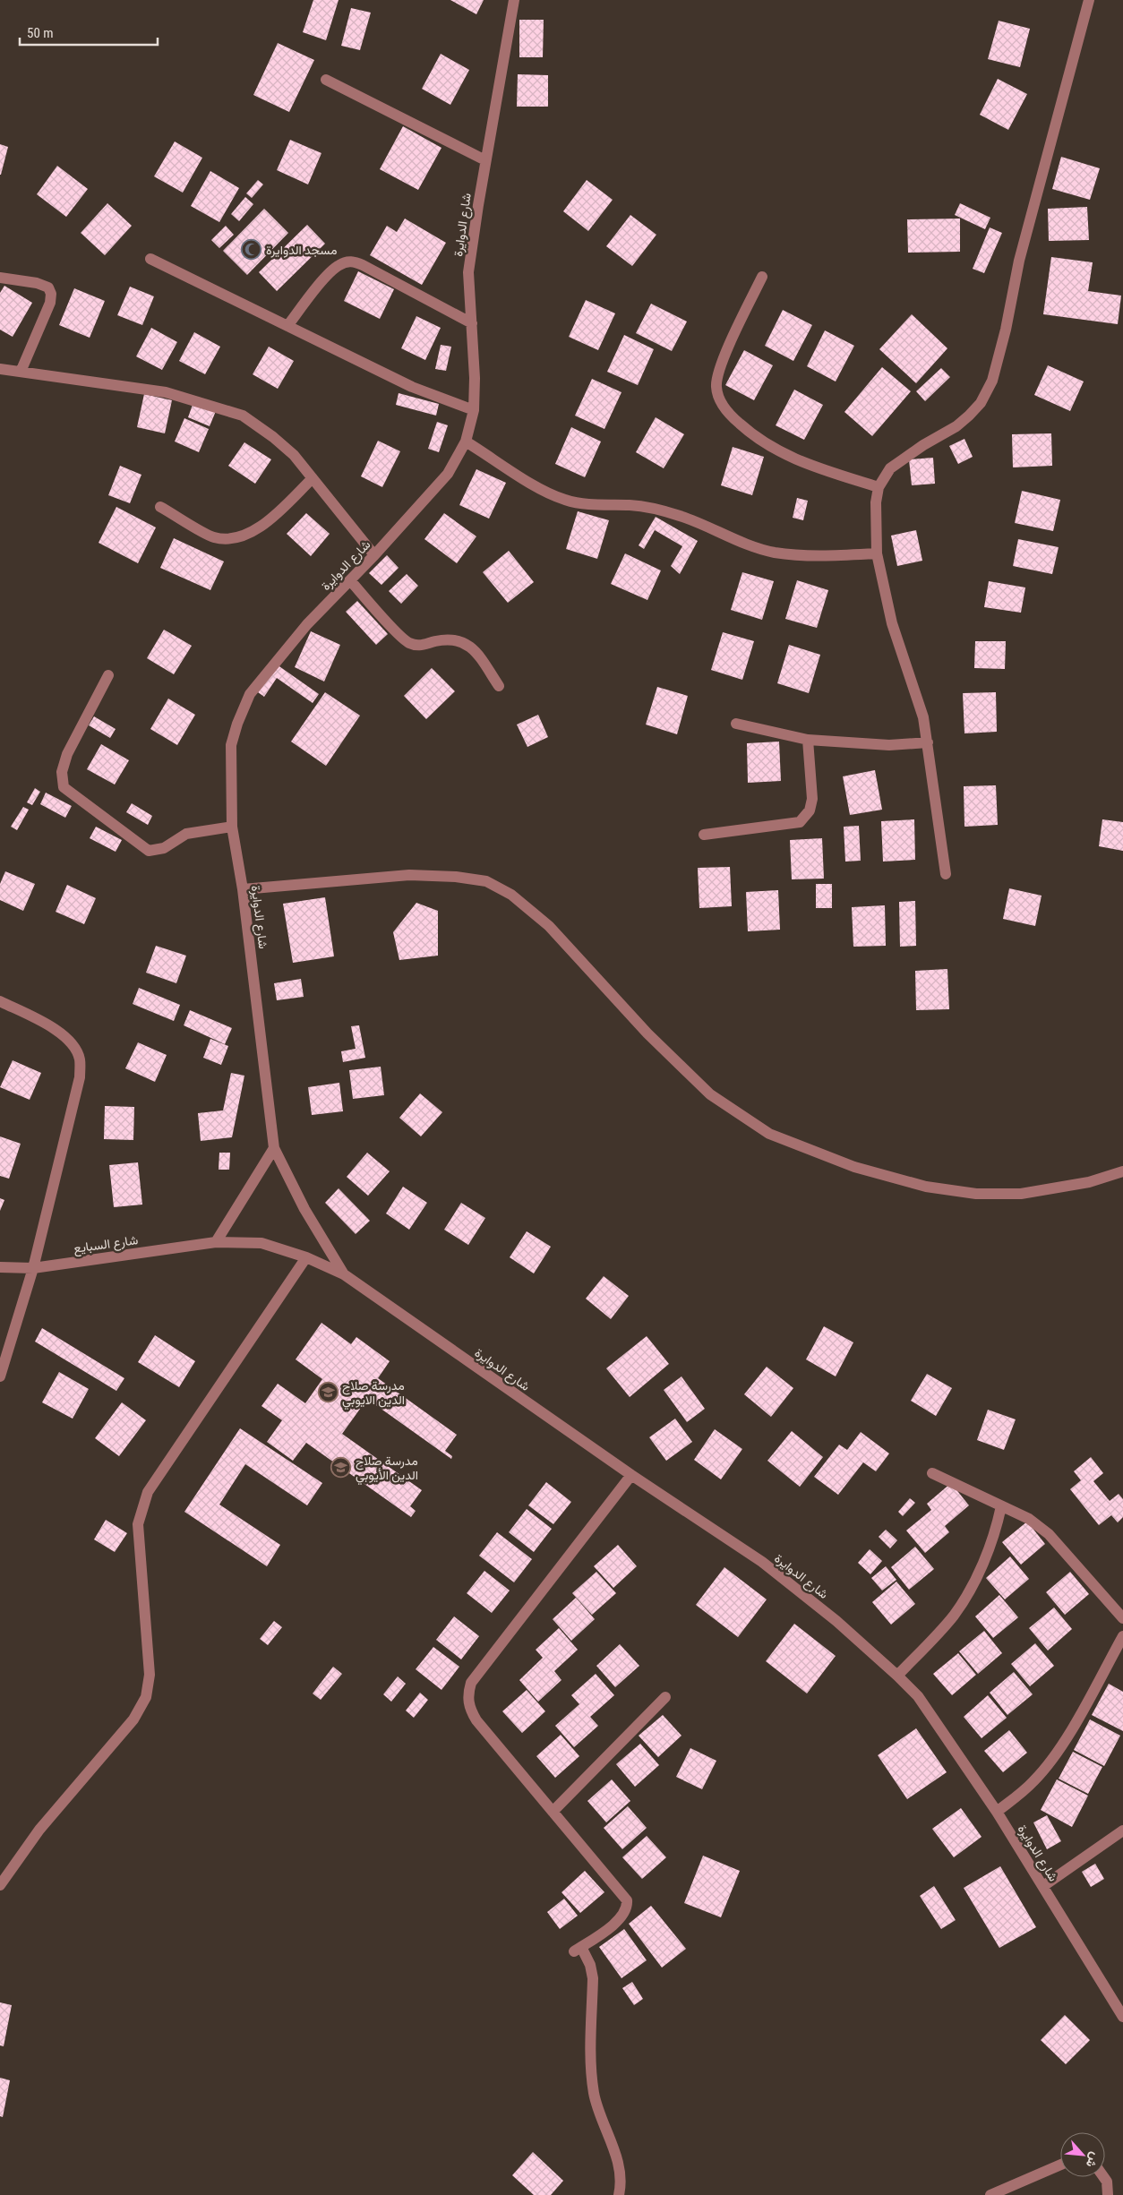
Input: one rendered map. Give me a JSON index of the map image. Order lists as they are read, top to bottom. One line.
{"streets":{"street":["شارع الدوايرة","شارع السبايع"]},"crossings":[["شارع الدوايرة","شارع السبايع"]],"places":{"mosque":["مسجد الدوايرة"],"school or university":["مدرسة صلاح الدين الايوبي","مدرسة صلاح الدين الأيوبي"]},"scale_bar":"50 m","north":"bottom right"}
